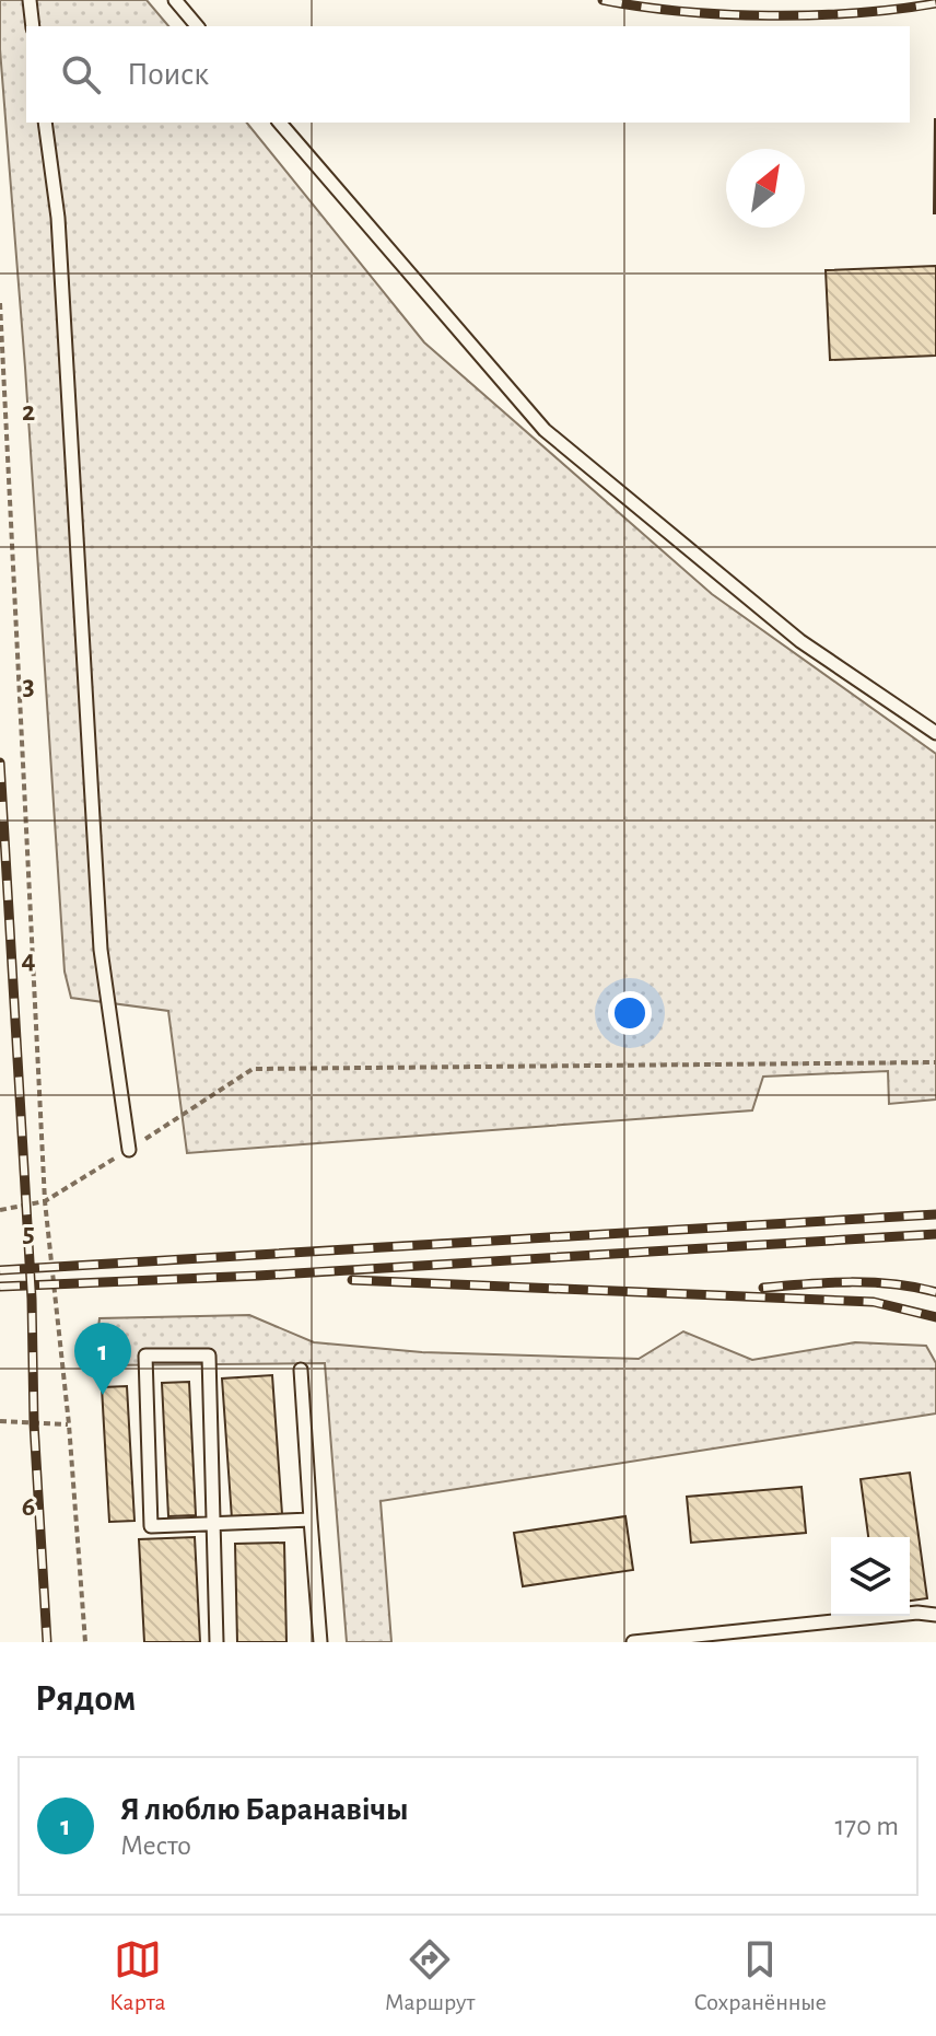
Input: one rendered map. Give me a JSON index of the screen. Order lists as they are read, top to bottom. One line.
{"north":"top right","page":{"search":"Поиск","pins":"1","heading":"Рядом","list":[{"mark":"1","name":"Я люблю Баранавічы","note":"Место","value":"170 m"}],"nav":["Карта","Маршрут","Сохранённые"]},"grid":{"rows":["2","3","4","5","6"]}}
